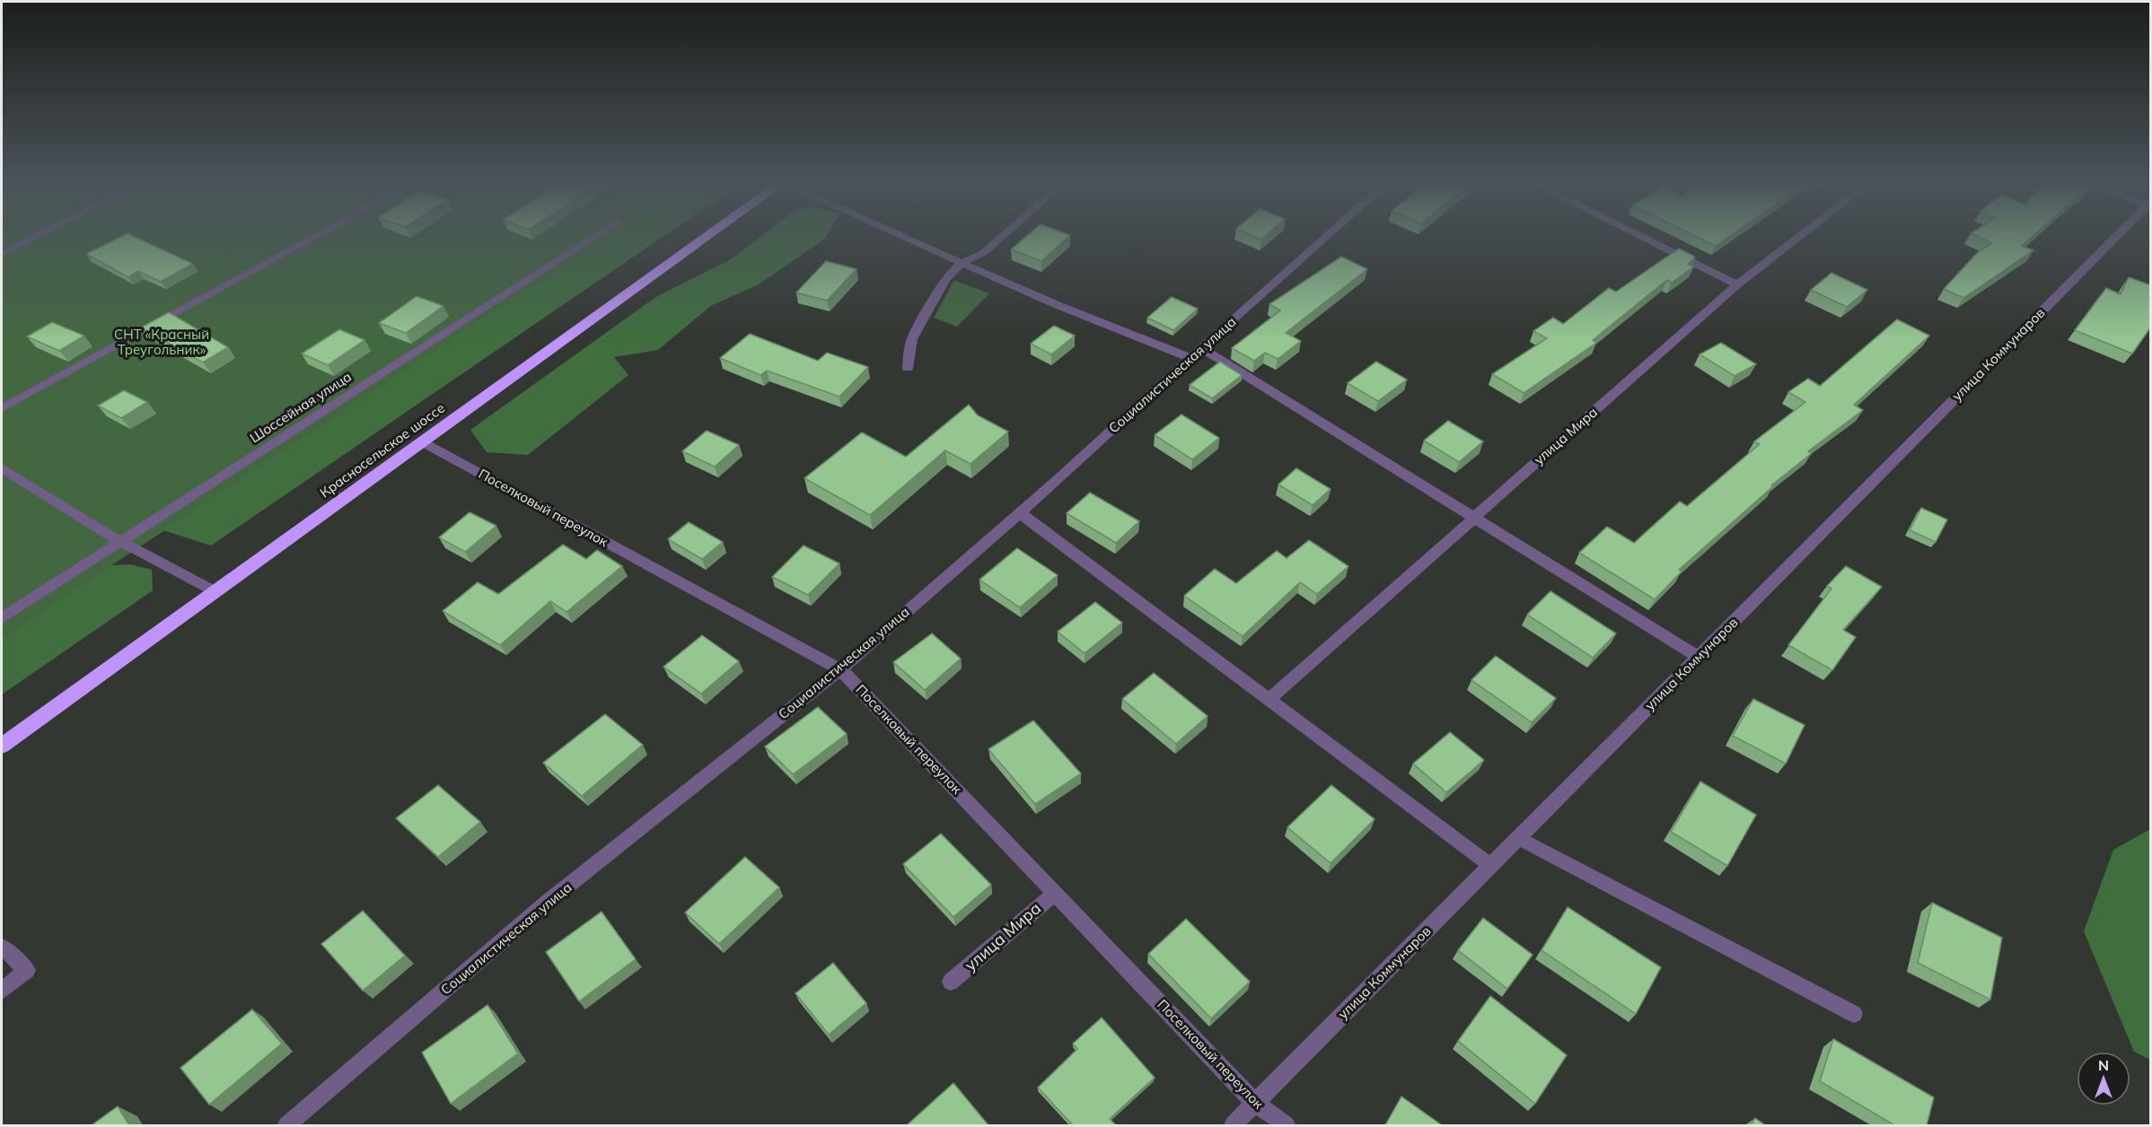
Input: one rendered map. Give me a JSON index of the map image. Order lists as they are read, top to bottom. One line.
{"streets":{"highway":["Красносельское шоссе"],"street":["улица Коммунаров","Социалистическая улица","Шоссейная улица","улица Мира","Поселковый переулок"]},"crossings":[["улица Коммунаров","Поселковый переулок"],["Социалистическая улица","Поселковый переулок"],["улица Мира","Поселковый переулок"],["Красносельское шоссе","Поселковый переулок"]],"parks":["СНТ «Красный Треугольник»"],"north":"top"}
